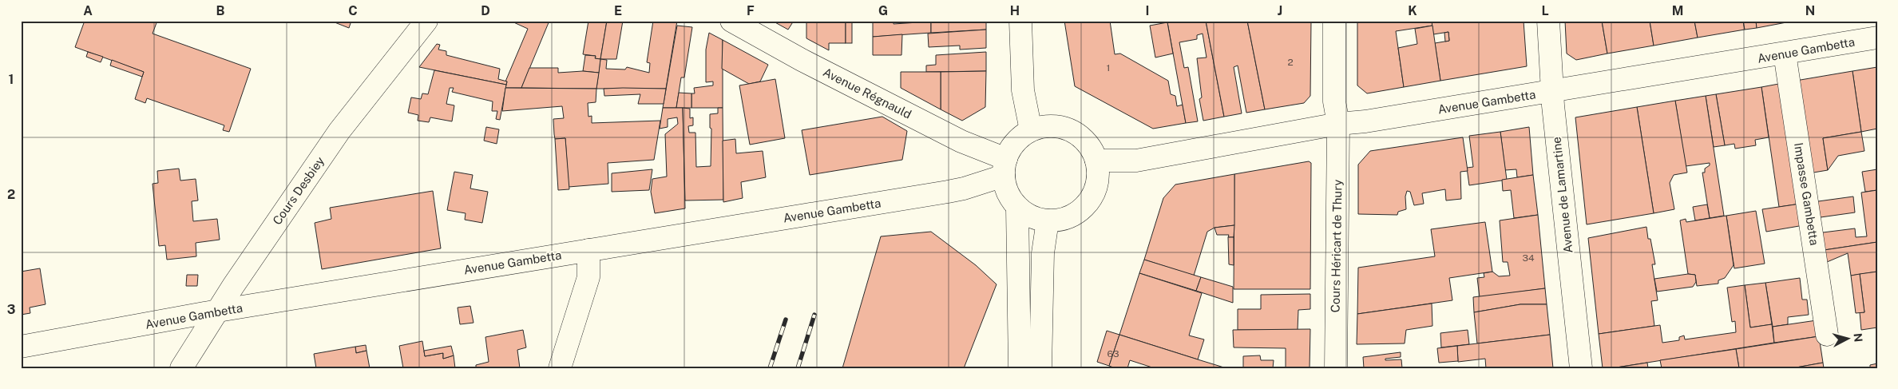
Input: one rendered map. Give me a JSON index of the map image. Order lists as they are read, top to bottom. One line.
{"streets":{"street":["Avenue Gambetta","Avenue Régnauld","Cours Desbiey","Impasse Gambetta","Avenue de Lamartine","Cours Héricart de Thury"]},"crossings":[["Avenue Gambetta","Avenue Régnauld"],["Avenue Gambetta","Cours Desbiey"],["Avenue Gambetta","Impasse Gambetta"],["Avenue Gambetta","Avenue de Lamartine"],["Avenue Gambetta","Cours Héricart de Thury"]],"house_numbers":["2","1","34","63"],"north":"right","grid":{"columns":["A","B","C","D","E","F","G","H","I","J","K","L","M","N"],"rows":["1","2","3"]}}
